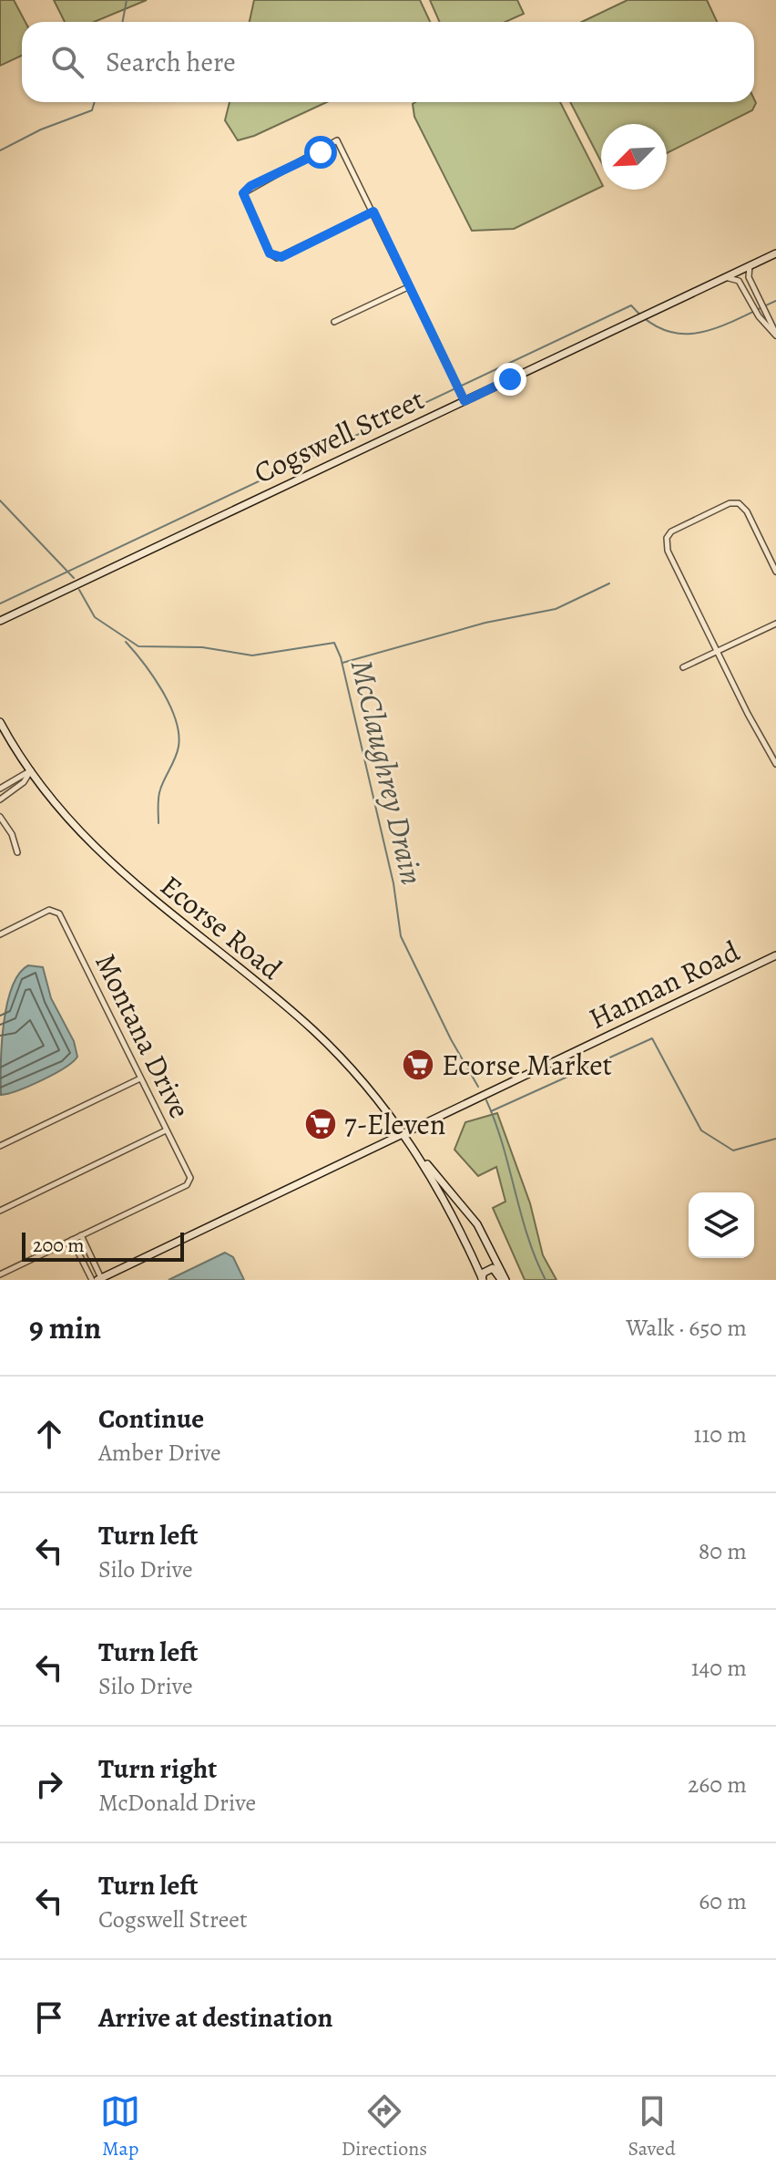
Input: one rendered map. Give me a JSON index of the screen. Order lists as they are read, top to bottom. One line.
{"streets":{"street":["Cogswell Street","Ecorse Road","Hannan Road","Montana Drive"]},"crossings":[["Ecorse Road","Hannan Road"]],"water":["McClaughrey Drain"],"places":{"supermarket":["Ecorse Market","7-Eleven"]},"scale_bar":"200 m","north":"bottom left","page":{"search":"Search here","scale":"200 m","heading":["9 min","Walk · 650 m"],"list":[["Continue","Amber Drive","110 m"],["Turn left","Silo Drive","80 m"],["Turn left","Silo Drive","140 m"],["Turn right","McDonald Drive","260 m"],["Turn left","Cogswell Street","60 m"],"Arrive at destination"],"nav":["Map","Directions","Saved"]}}
